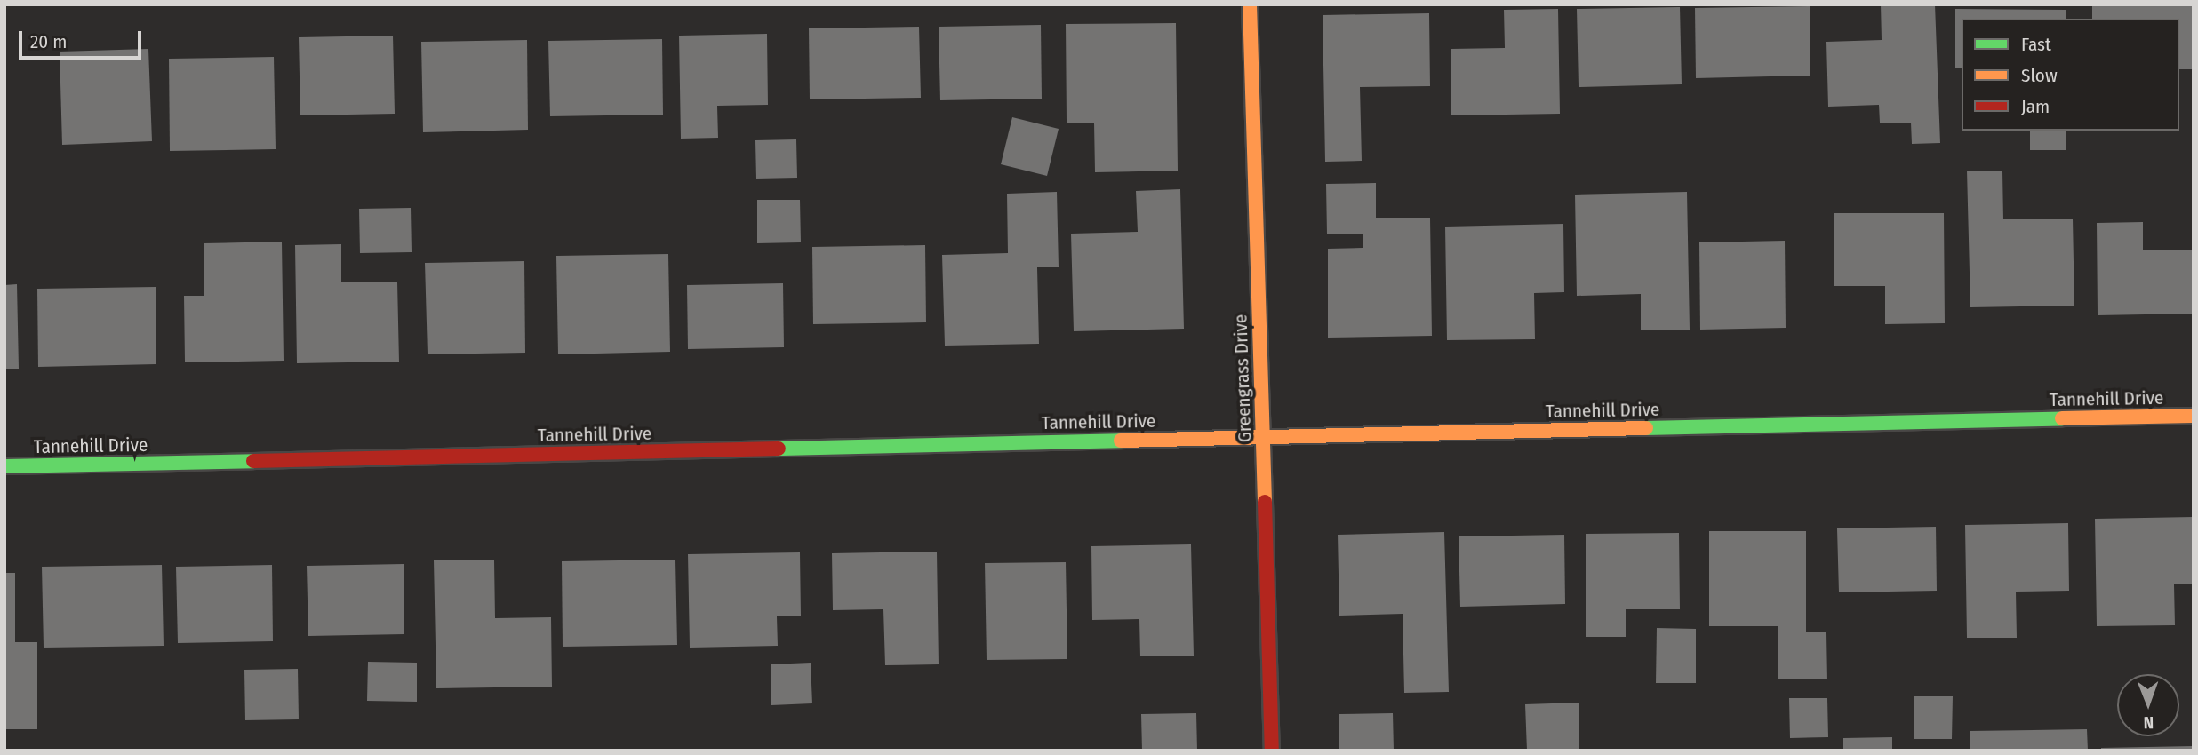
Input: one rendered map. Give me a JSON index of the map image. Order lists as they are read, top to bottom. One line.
{"streets":{"street":["Greengrass Drive","Tannehill Drive"]},"crossings":[["Greengrass Drive","Tannehill Drive"]],"legend":["Fast","Slow","Jam"],"scale_bar":"20 m","north":"bottom"}
